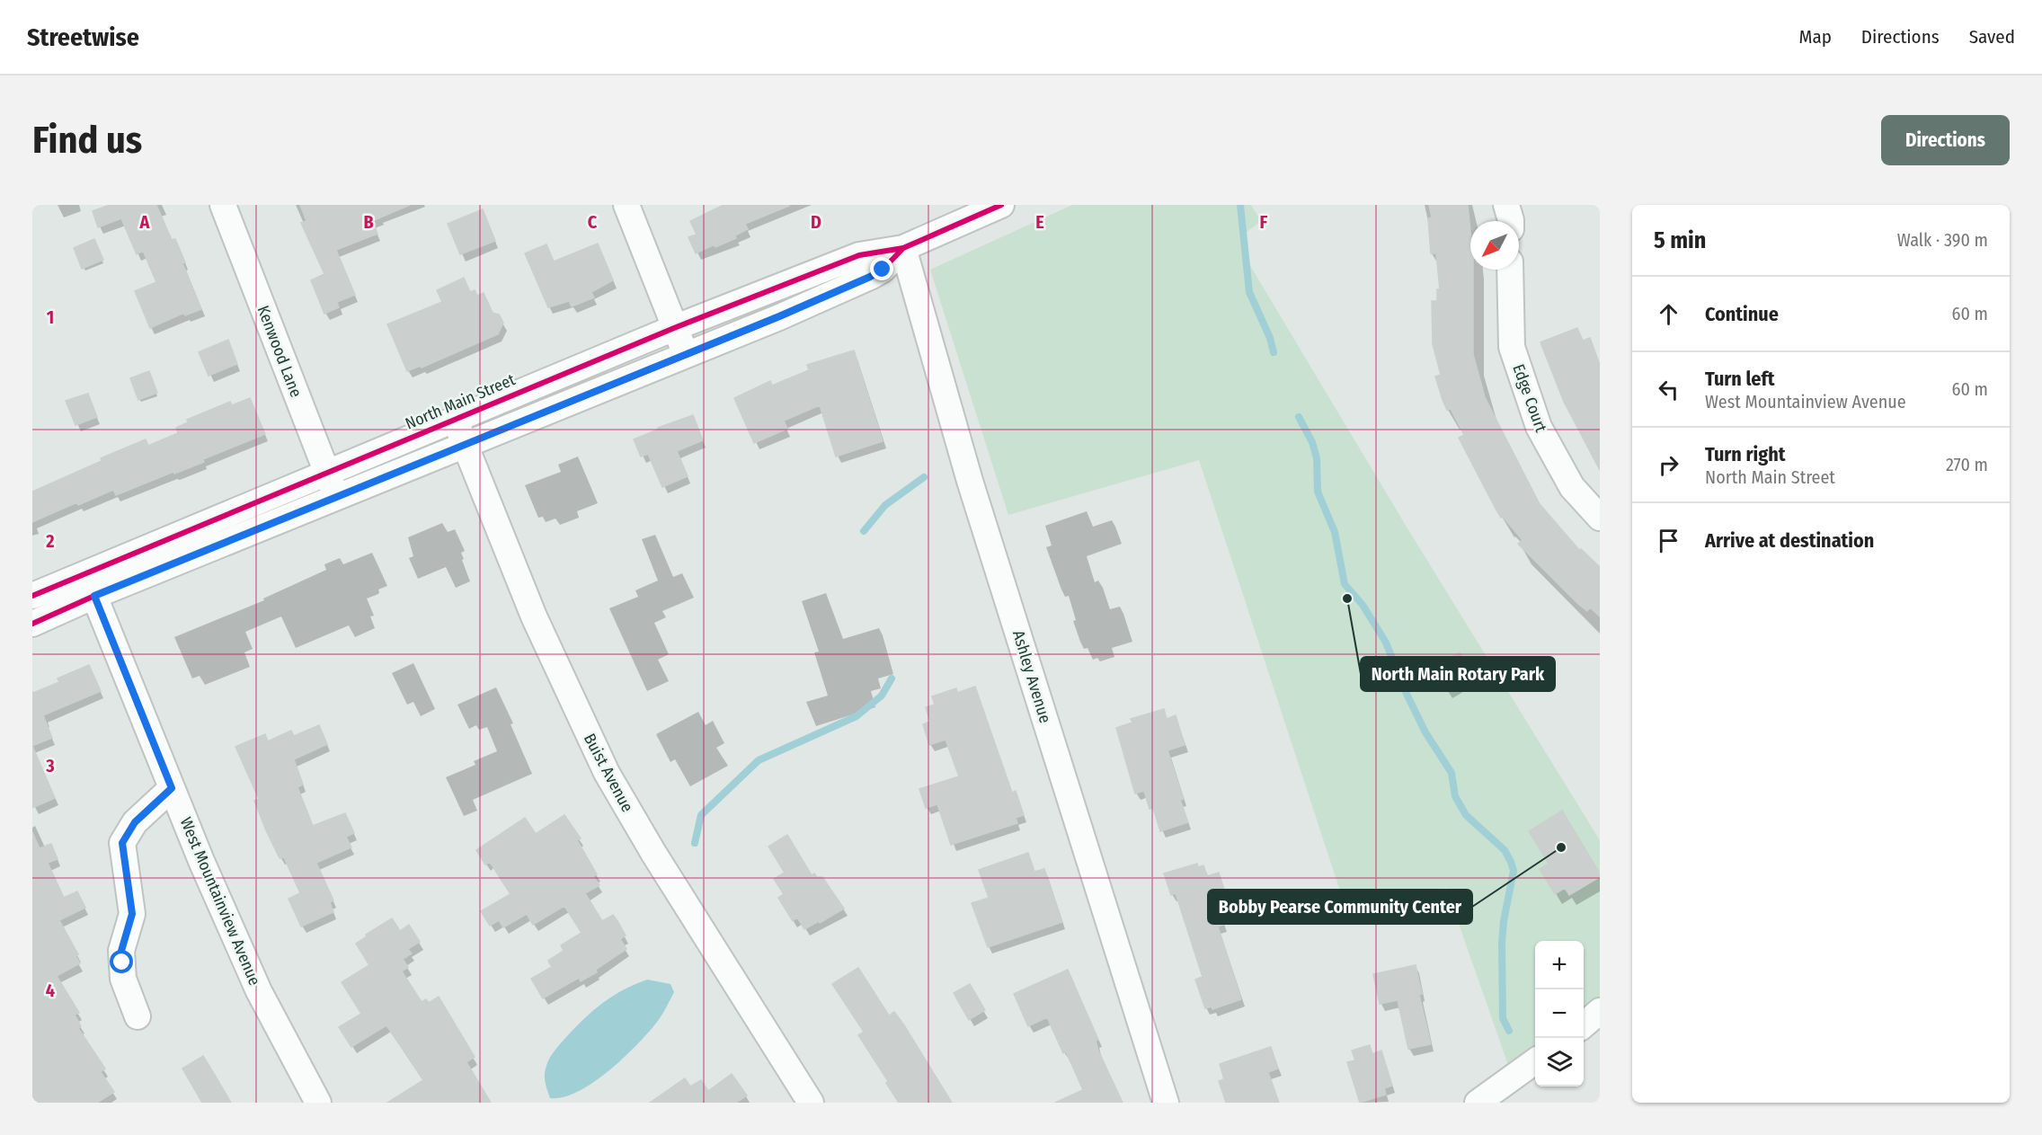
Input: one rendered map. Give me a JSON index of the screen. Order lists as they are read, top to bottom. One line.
{"streets":{"street":["Kenwood Lane","Edge Court","North Main Street","Ashley Avenue","Buist Avenue","West Mountainview Avenue"]},"crossings":[["Kenwood Lane","North Main Street"],["North Main Street","Ashley Avenue"],["North Main Street","Buist Avenue"],["North Main Street","West Mountainview Avenue"]],"places":["North Main Rotary Park","Bobby Pearse Community Center"],"north":"bottom left","page":{"header":"Streetwise","nav":["Map","Directions","Saved"],"buttons":"Directions","title":"Find us","heading":["5 min","Walk · 390 m"],"list":[["Continue","60 m"],["Turn left","West Mountainview Avenue","60 m"],["Turn right","North Main Street","270 m"],"Arrive at destination"],"map_buttons":["+","−"]},"grid":{"columns":["A","B","C","D","E","F"],"rows":["1","2","3","4"]}}
